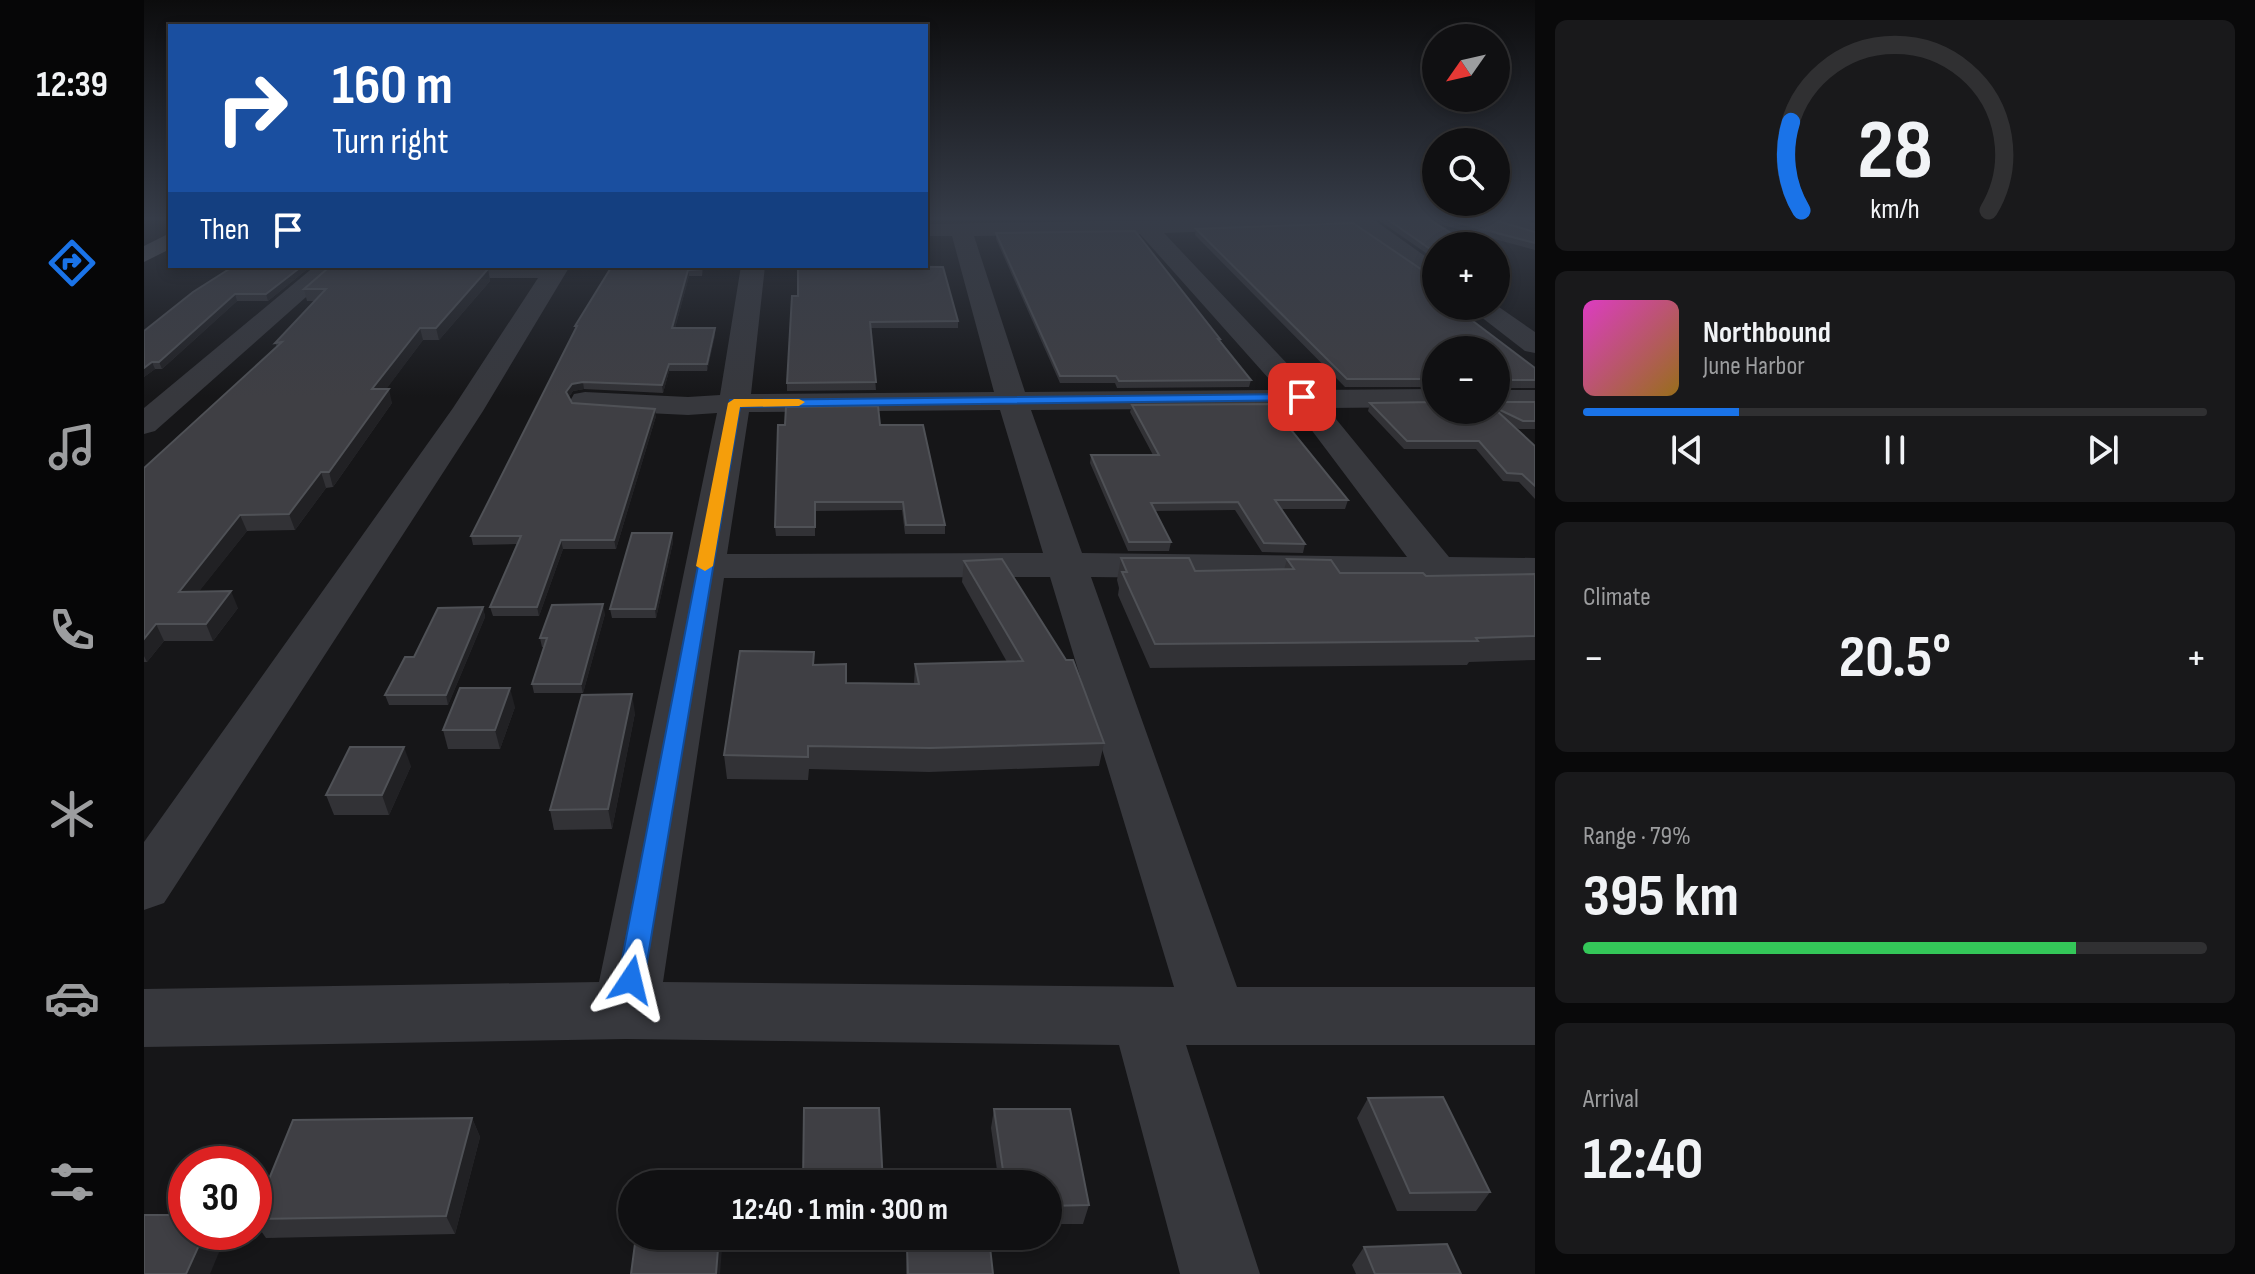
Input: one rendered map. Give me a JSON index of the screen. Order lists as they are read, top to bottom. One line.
{"north":"bottom left","page":{"tabs":"12:39","map_buttons":["+","−"],"turn":["160 m","Turn right"],"then":"Then","song":["Northbound","June Harbor"],"tile":["Climate",["Range · 79%","395 km"],["Arrival","12:40"]],"heat":["−","20.5°","+"],"limit":"30","trip":"12:40 · 1 min · 300 m","gauge":["28","km/h"]}}
